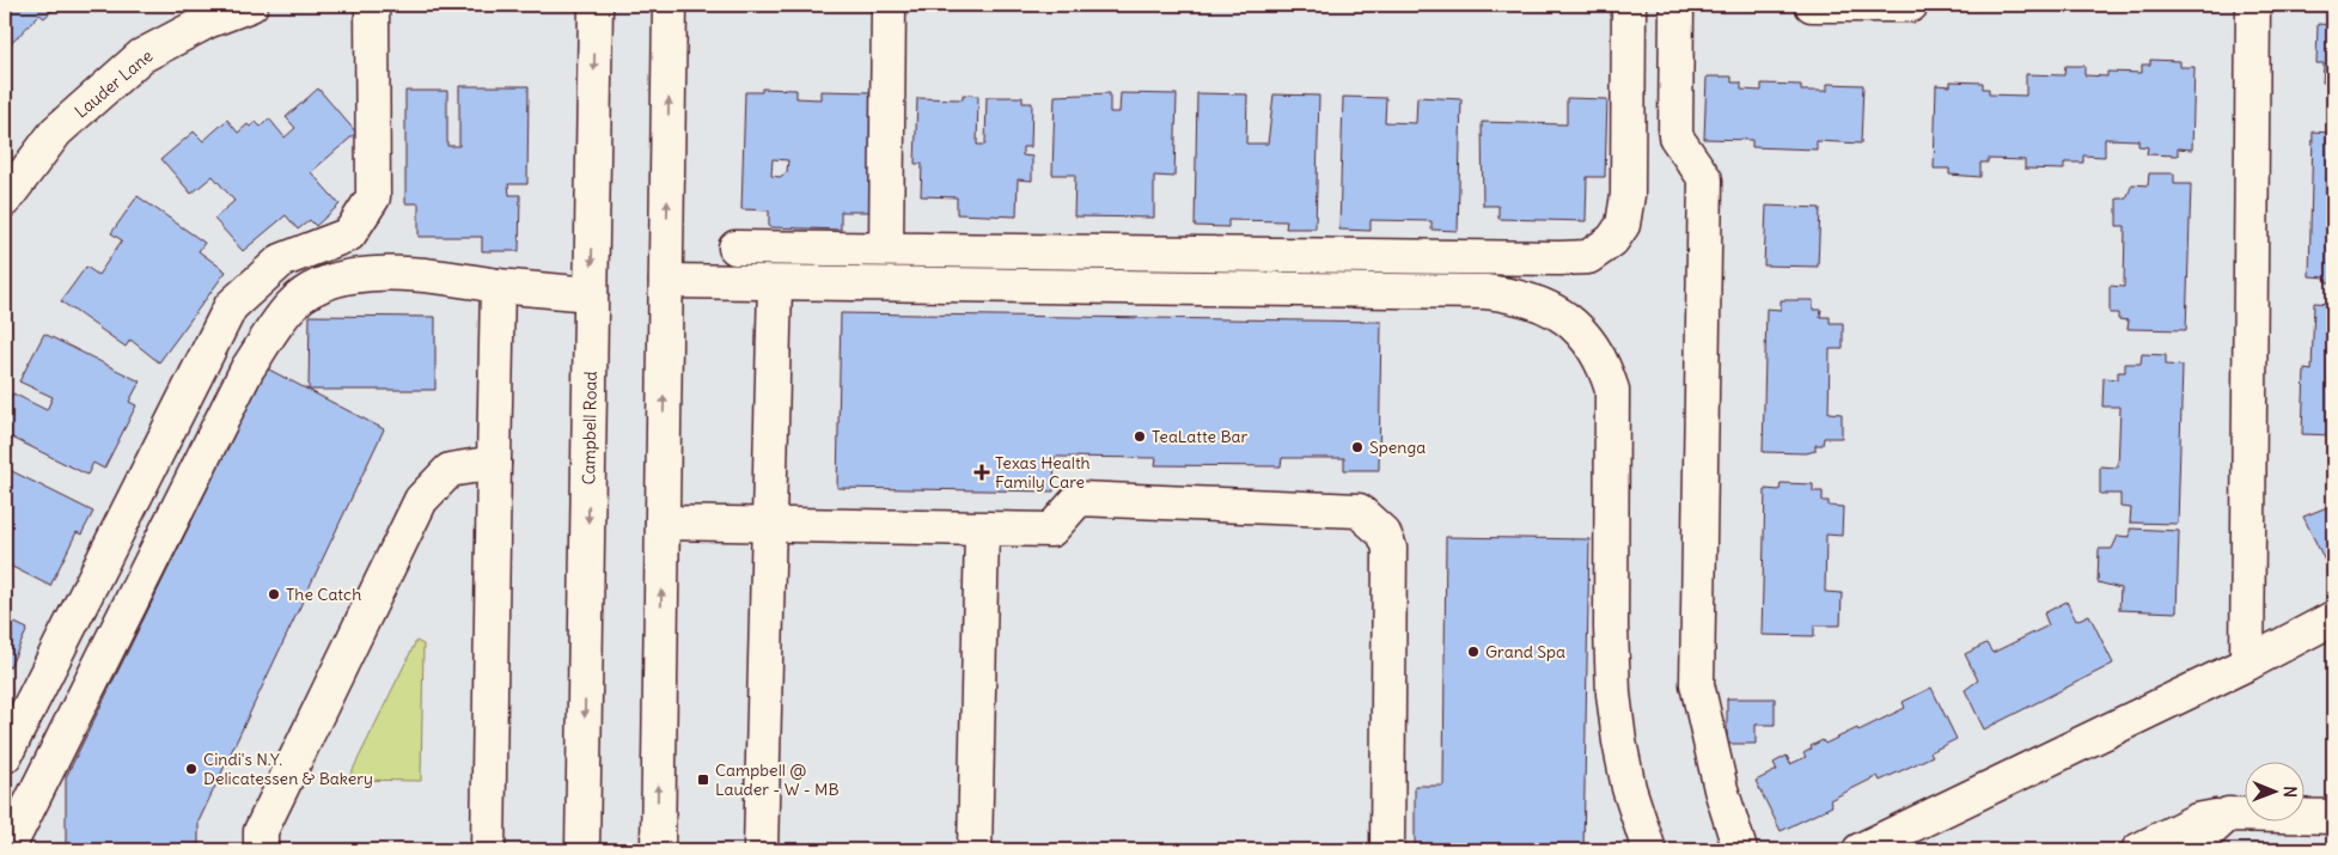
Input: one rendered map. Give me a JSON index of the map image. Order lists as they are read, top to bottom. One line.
{"streets":{"main road":["Lauder Lane","Campbell Road"]},"places":{"other":["TeaLatte Bar","Spenga","The Catch","Grand Spa","Cindi's N.Y. Delicatessen & Bakery"],"health":["Texas Health Family Care"],"transit":["Campbell @ Lauder - W - MB"]},"north":"right"}
